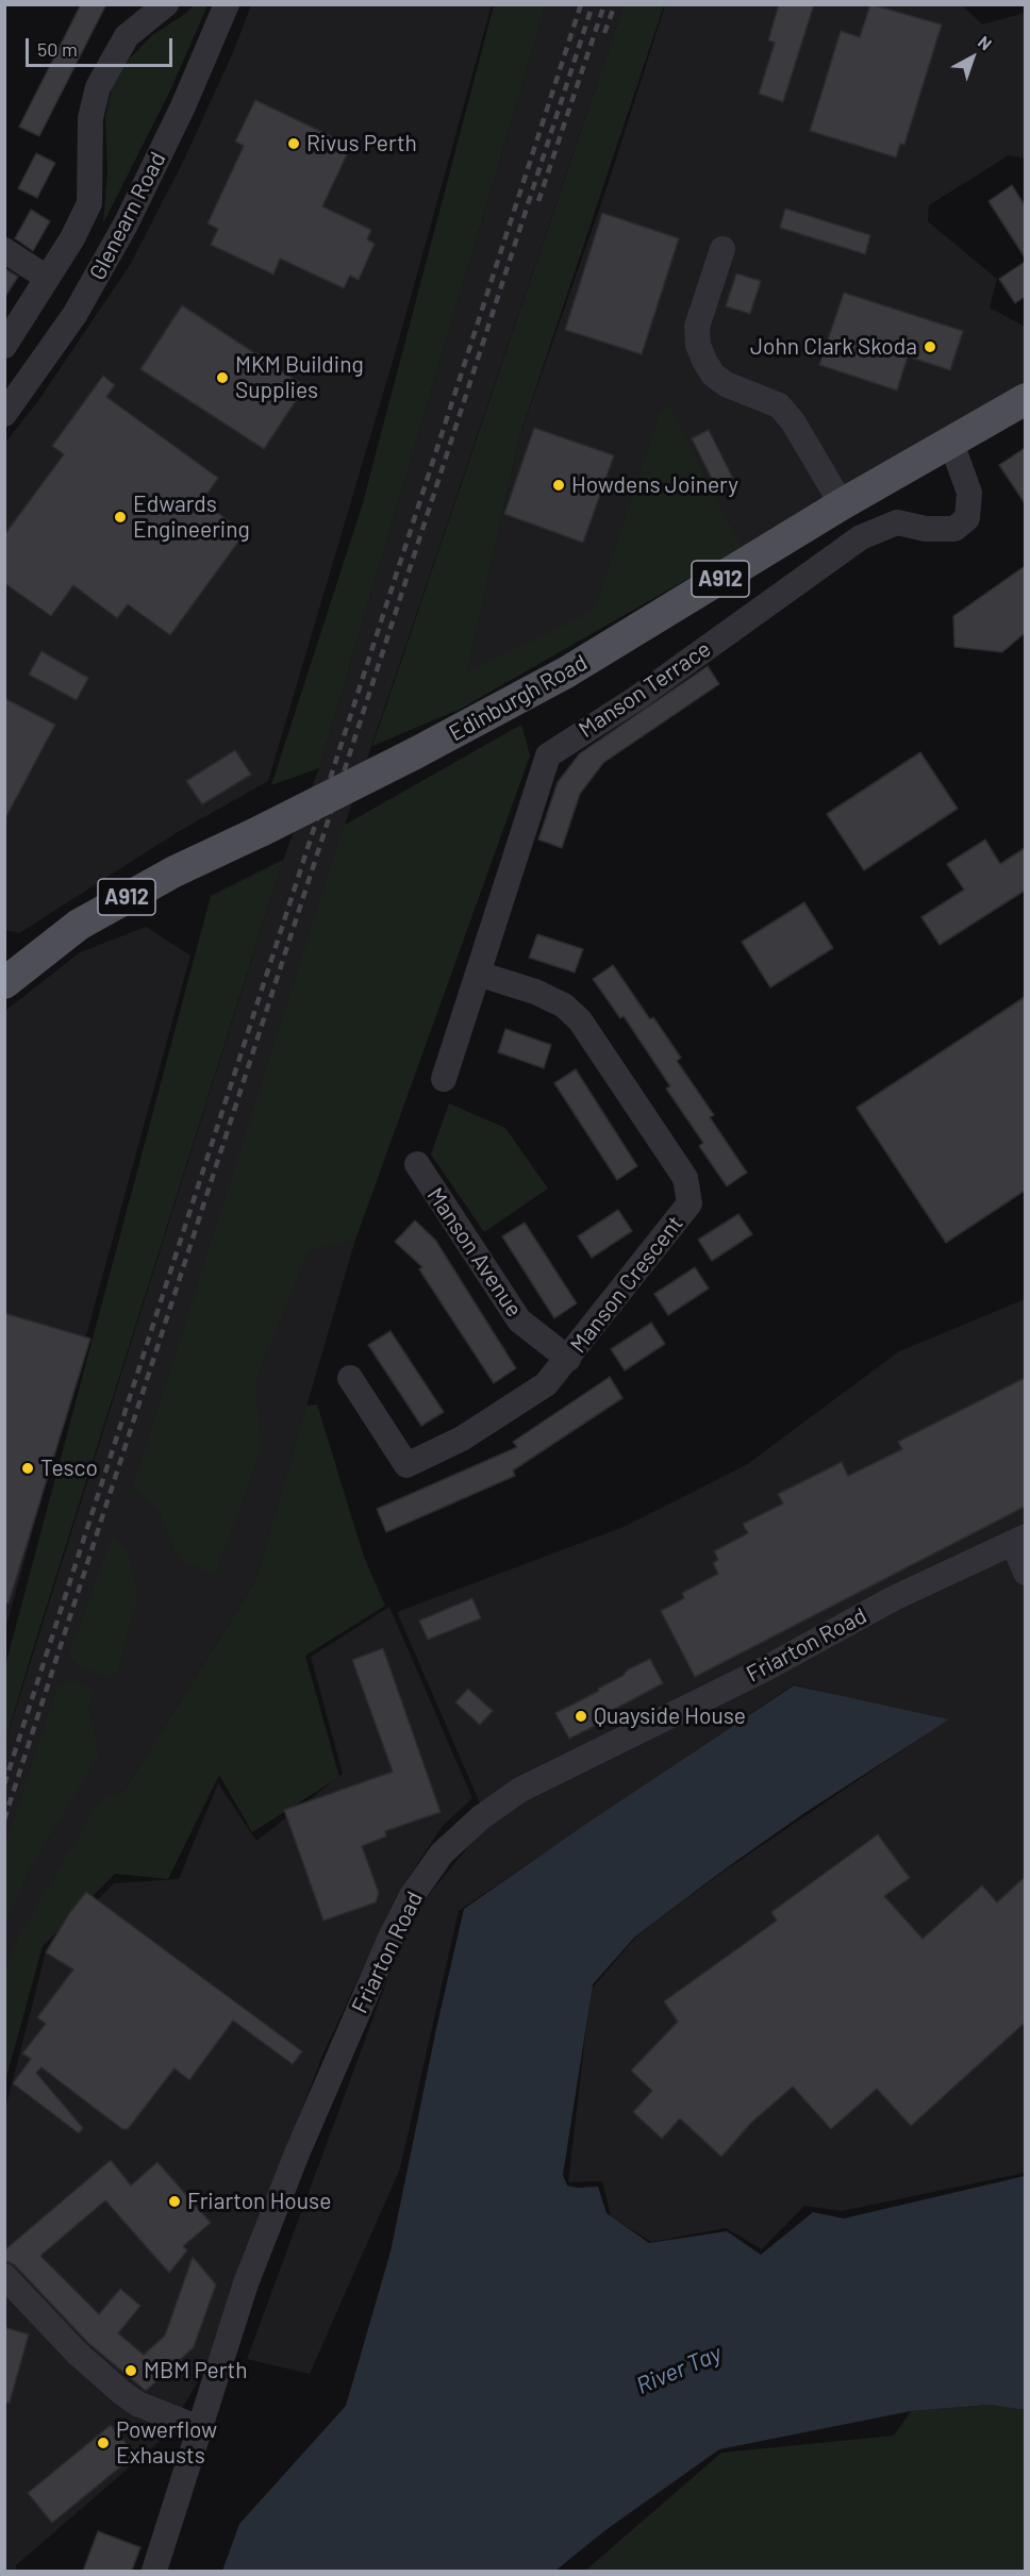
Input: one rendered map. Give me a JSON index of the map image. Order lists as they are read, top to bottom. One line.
{"streets":{"main road":["A912","Edinburgh Road"],"street":["Glenearn Road","Manson Terrace","Manson Avenue","Manson Crescent","Friarton Road"]},"crossings":[["Manson Terrace","Edinburgh Road"],["Manson Terrace","Manson Crescent"],["Manson Avenue","Manson Crescent"]],"water":["River Tay"],"places":["Rivus Perth","John Clark Skoda","MKM Building Supplies","Howdens Joinery","Edwards Engineering","Tesco","Quayside House","Friarton House","MBM Perth","Powerflow Exhausts"],"scale_bar":"50 m","north":"top right"}
